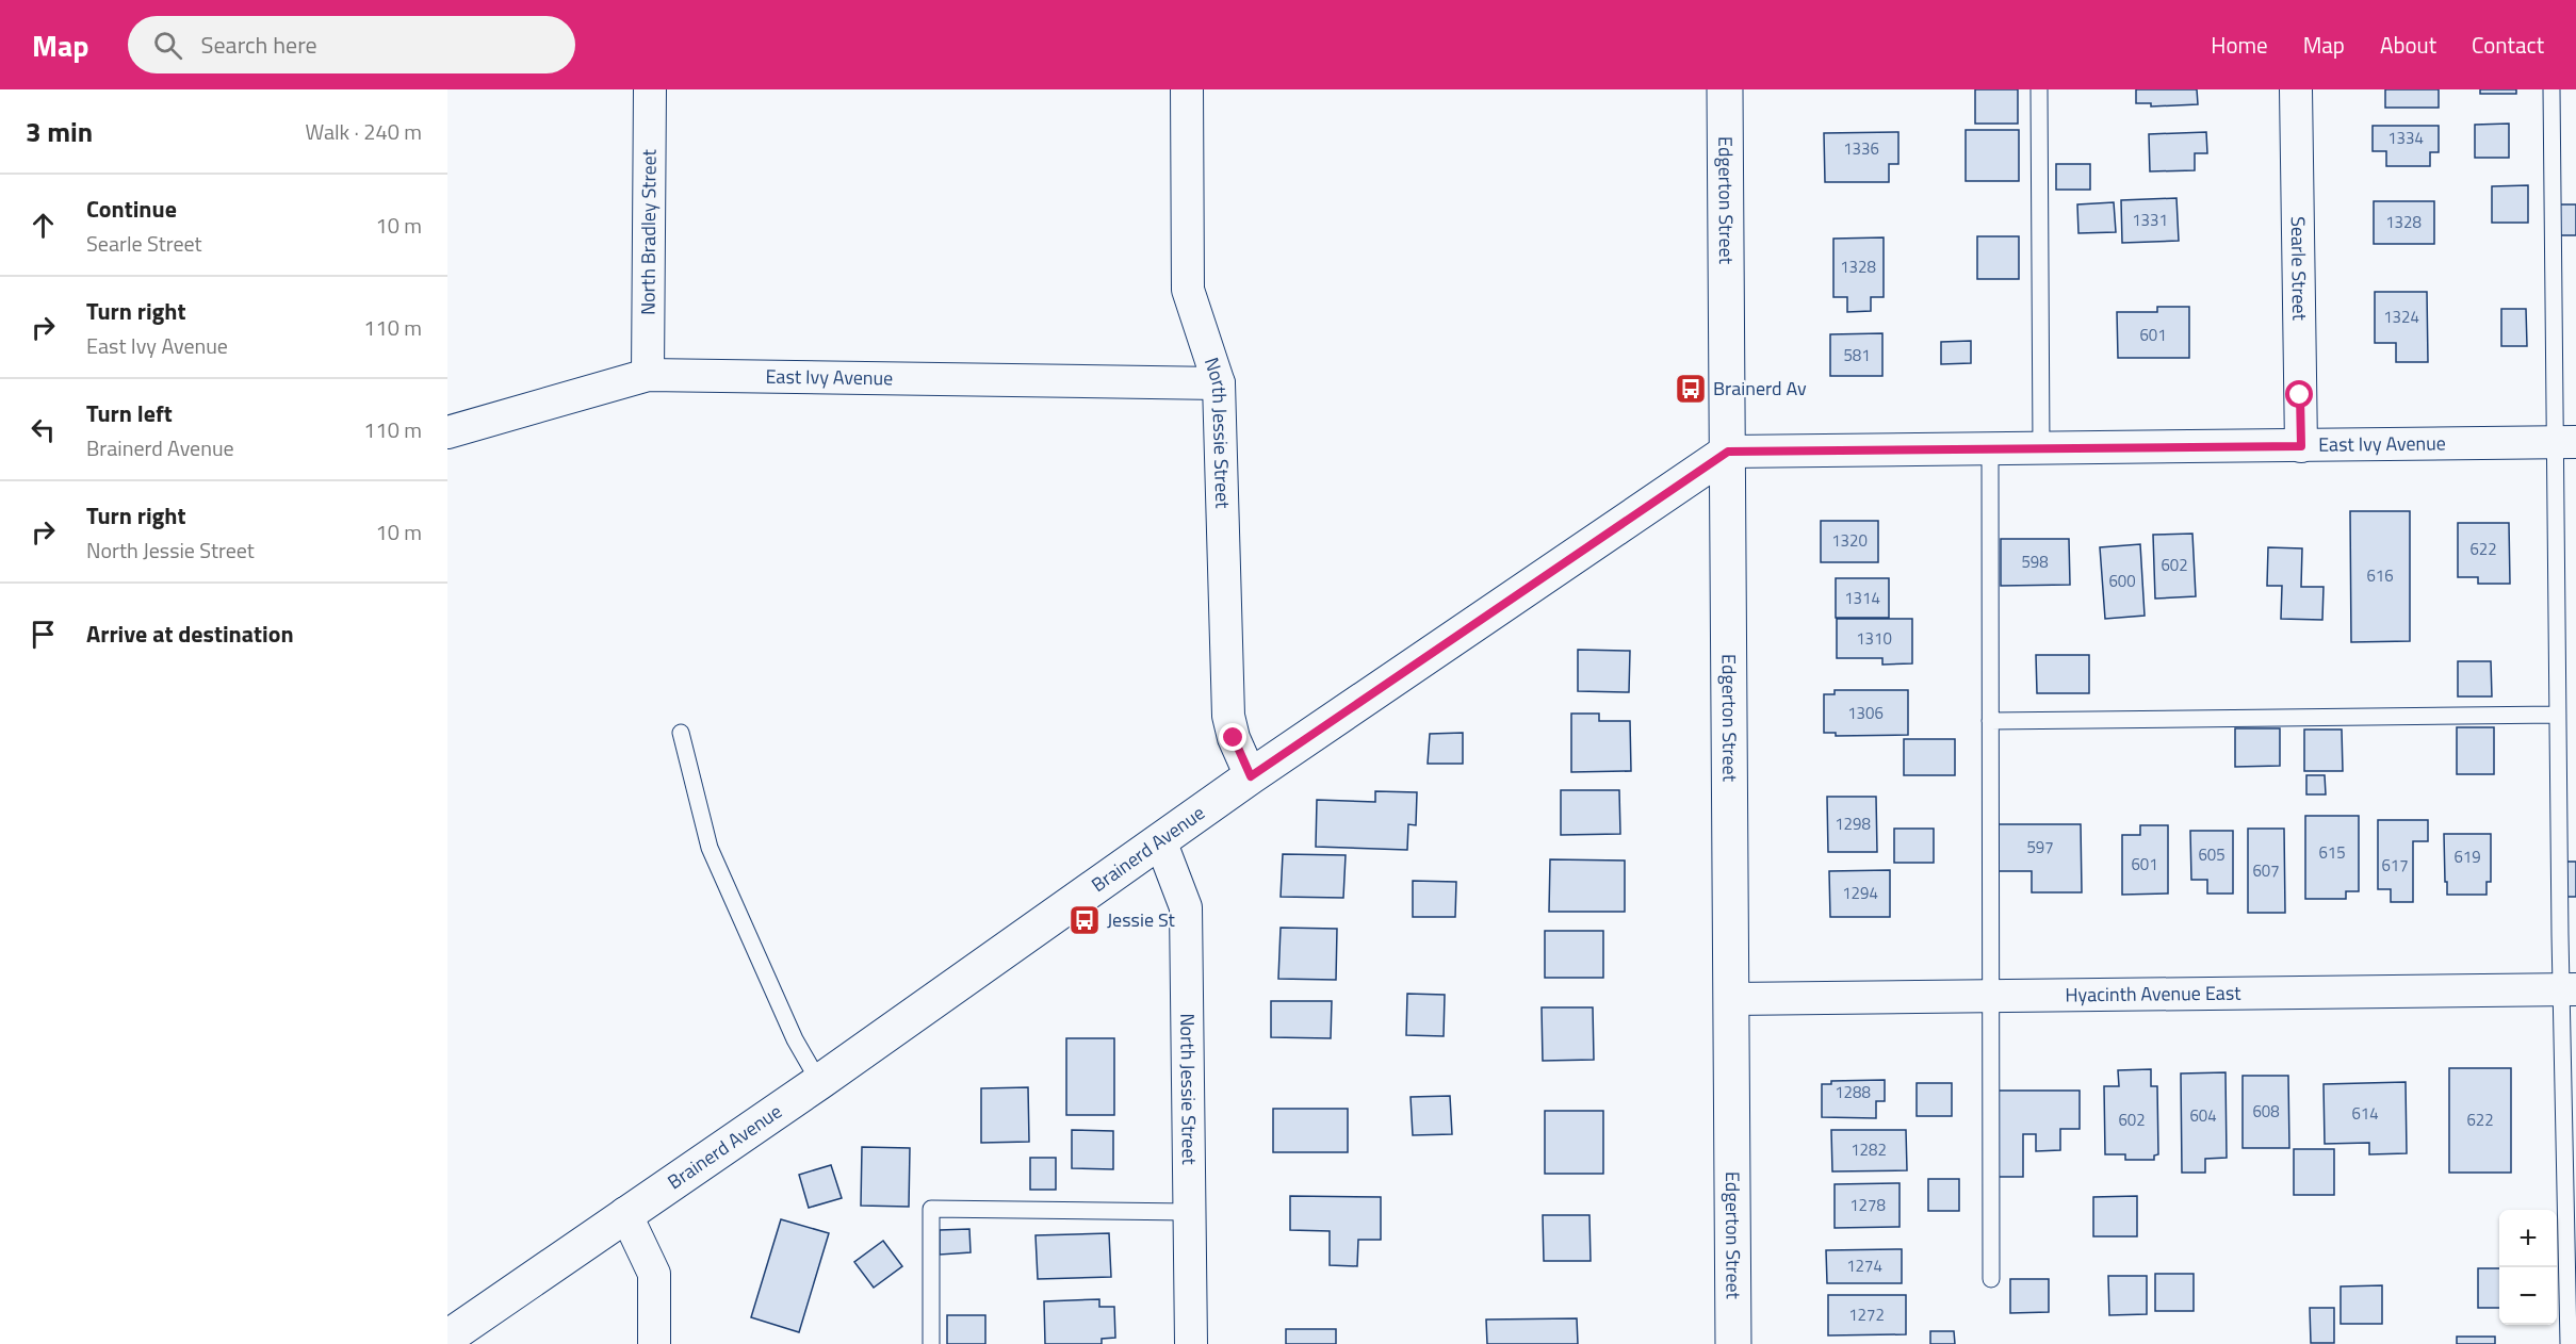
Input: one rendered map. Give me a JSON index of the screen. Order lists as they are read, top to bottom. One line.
{"streets":{"street":["Edgerton Street","North Bradley Street","Searle Street","East Ivy Avenue","North Jessie Street","Brainerd Avenue","Hyacinth Avenue East"]},"crossings":[["Edgerton Street","East Ivy Avenue"],["Edgerton Street","Brainerd Avenue"],["Edgerton Street","Hyacinth Avenue East"],["North Bradley Street","East Ivy Avenue"],["Searle Street","East Ivy Avenue"],["East Ivy Avenue","North Jessie Street"],["East Ivy Avenue","Brainerd Avenue"],["North Jessie Street","Brainerd Avenue"]],"places":{"bus stop":["Brainerd Av","Jessie St"]},"house_numbers":["1334","1336","1331","1328","1328","1324","601","581","1320","622","598","602","616","600","1314","1310","1306","1298","597","615","605","619","601","617","607","1294","1288","608","614","604","602","622","1282","1278","1274","1272"],"page":{"header":"Map","search":"Search here","nav":["Home","Map","About","Contact"],"heading":["3 min","Walk · 240 m"],"list":[["Continue","Searle Street","10 m"],["Turn right","East Ivy Avenue","110 m"],["Turn left","Brainerd Avenue","110 m"],["Turn right","North Jessie Street","10 m"],"Arrive at destination"],"map_buttons":["+","−"]}}
